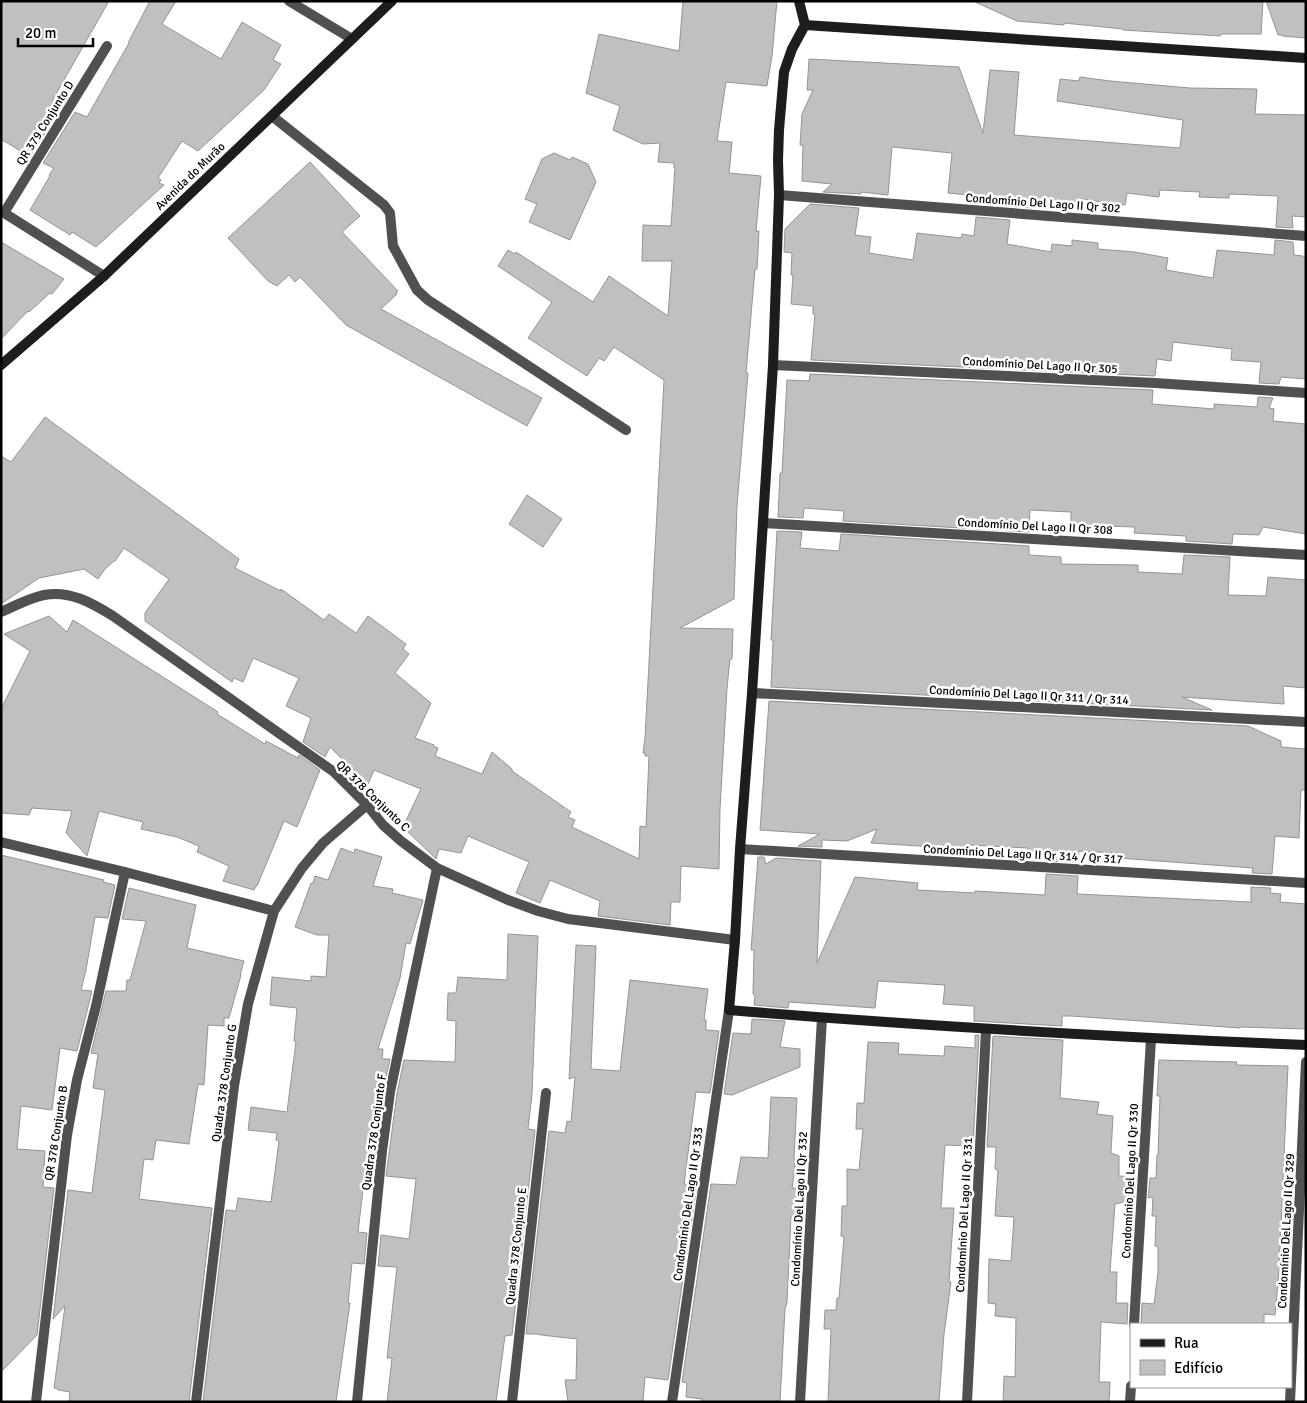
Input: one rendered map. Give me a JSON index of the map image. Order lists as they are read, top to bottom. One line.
{"streets":{"street":["QR 379 Conjunto D","Avenida do Murão","Condomínio Del Lago II Qr 302","Condomínio Del Lago II Qr 305","Condomínio Del Lago II Qr 308","Condomínio Del Lago II Qr 311 / Qr 314","QR 378 Conjunto C","Condomínio Del Lago II Qr 314 / Qr 317","Quadra 378 Conjunto G","Quadra 378 Conjunto F","QR 378 Conjunto B","Condomínio Del Lago II Qr 330","Condomínio Del Lago II Qr 333","Condomínio Del Lago II Qr 332","Condomínio Del Lago II Qr 331","Condomínio Del Lago II Qr 329","Quadra 378 Conjunto E"]},"crossings":[["QR 379 Conjunto D","Avenida do Murão"],["QR 378 Conjunto C","Quadra 378 Conjunto G"],["QR 378 Conjunto C","Quadra 378 Conjunto F"]],"legend":["Rua","Edifício"],"scale_bar":"20 m"}
